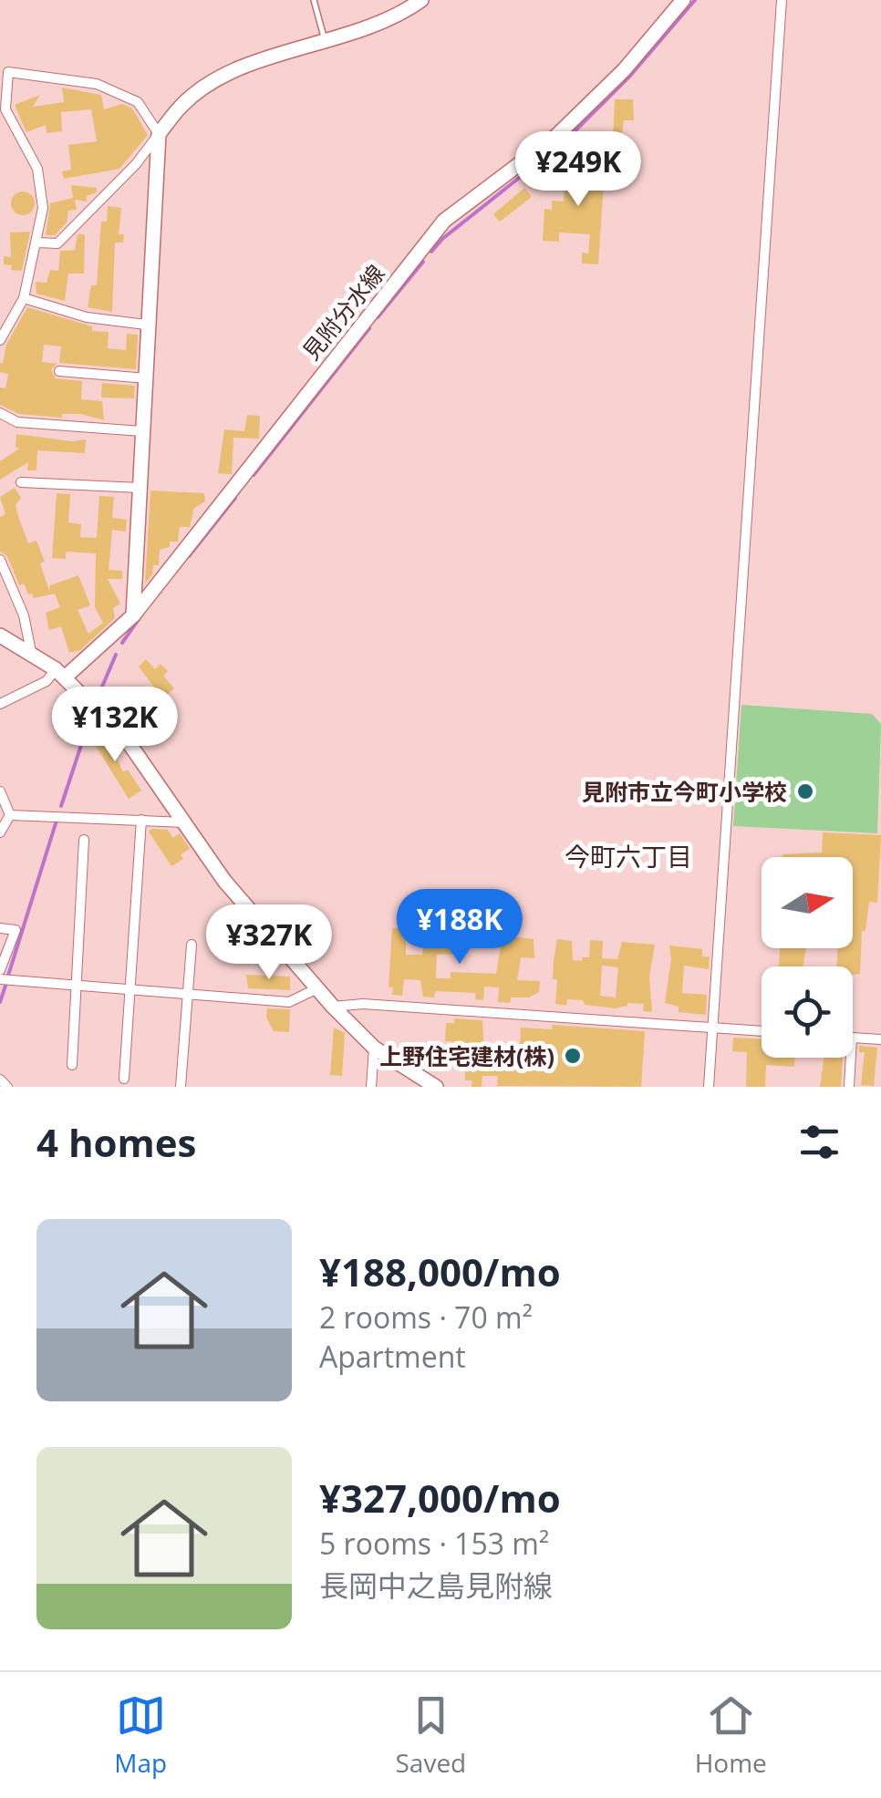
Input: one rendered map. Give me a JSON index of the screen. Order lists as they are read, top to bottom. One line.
{"streets":{"main road":["見附分水線"]},"districts":["今町六丁目"],"places":["見附市立今町小学校","上野住宅建材(株)"],"north":"right","page":{"price":["¥249K","¥132K","¥188K","¥327K"],"heading":"4 homes","list":[{"name":"¥188,000/mo","note":"2 rooms · 70 m² · Apartment"},{"name":"¥327,000/mo","note":"5 rooms · 153 m² · 長岡中之島見附線"}],"tabs":["Map","Saved","Home"]}}
